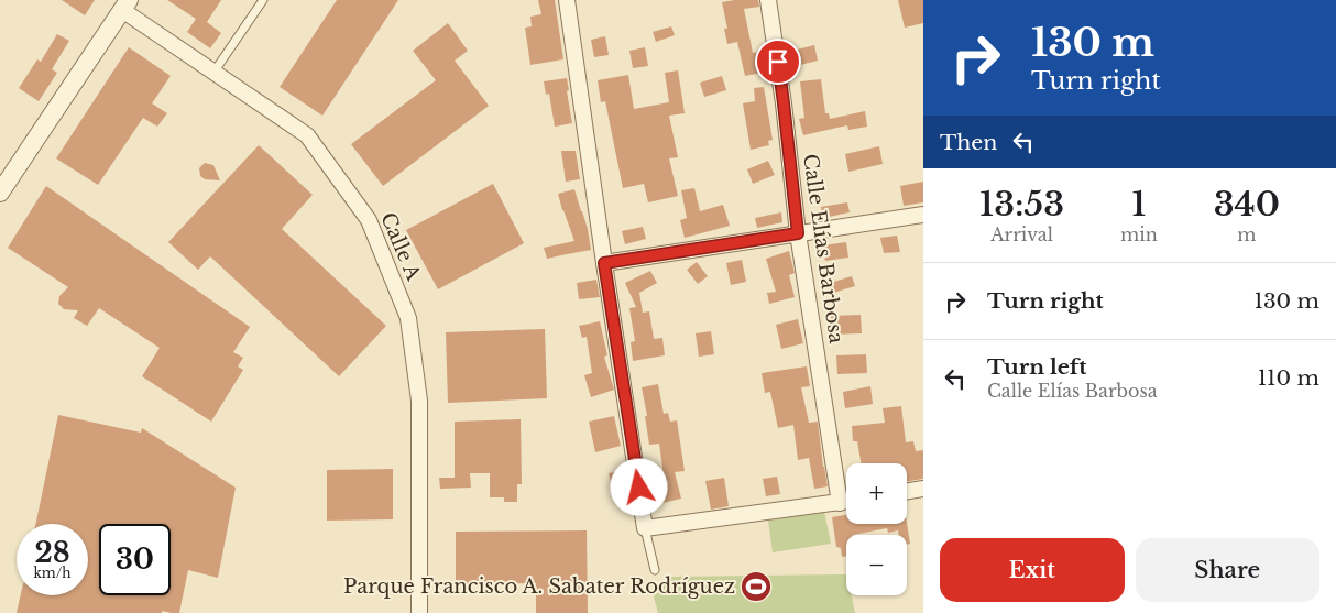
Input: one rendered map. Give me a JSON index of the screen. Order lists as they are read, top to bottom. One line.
{"streets":{"street":["Calle A","Calle Elías Barbosa"]},"places":{"sports":["Parque Francisco A. Sabater Rodríguez"]},"page":{"turn":["130 m","Turn right"],"then":"Then","eta":["13:53","Arrival","1","min","340","m"],"list":[{"name":"Turn right","value":"130 m"},{"name":"Turn left","note":"Calle Elías Barbosa","value":"110 m"}],"map_buttons":["+","−"],"speed":"28 km/h","limit":"30","buttons":["Exit","Share"]}}
